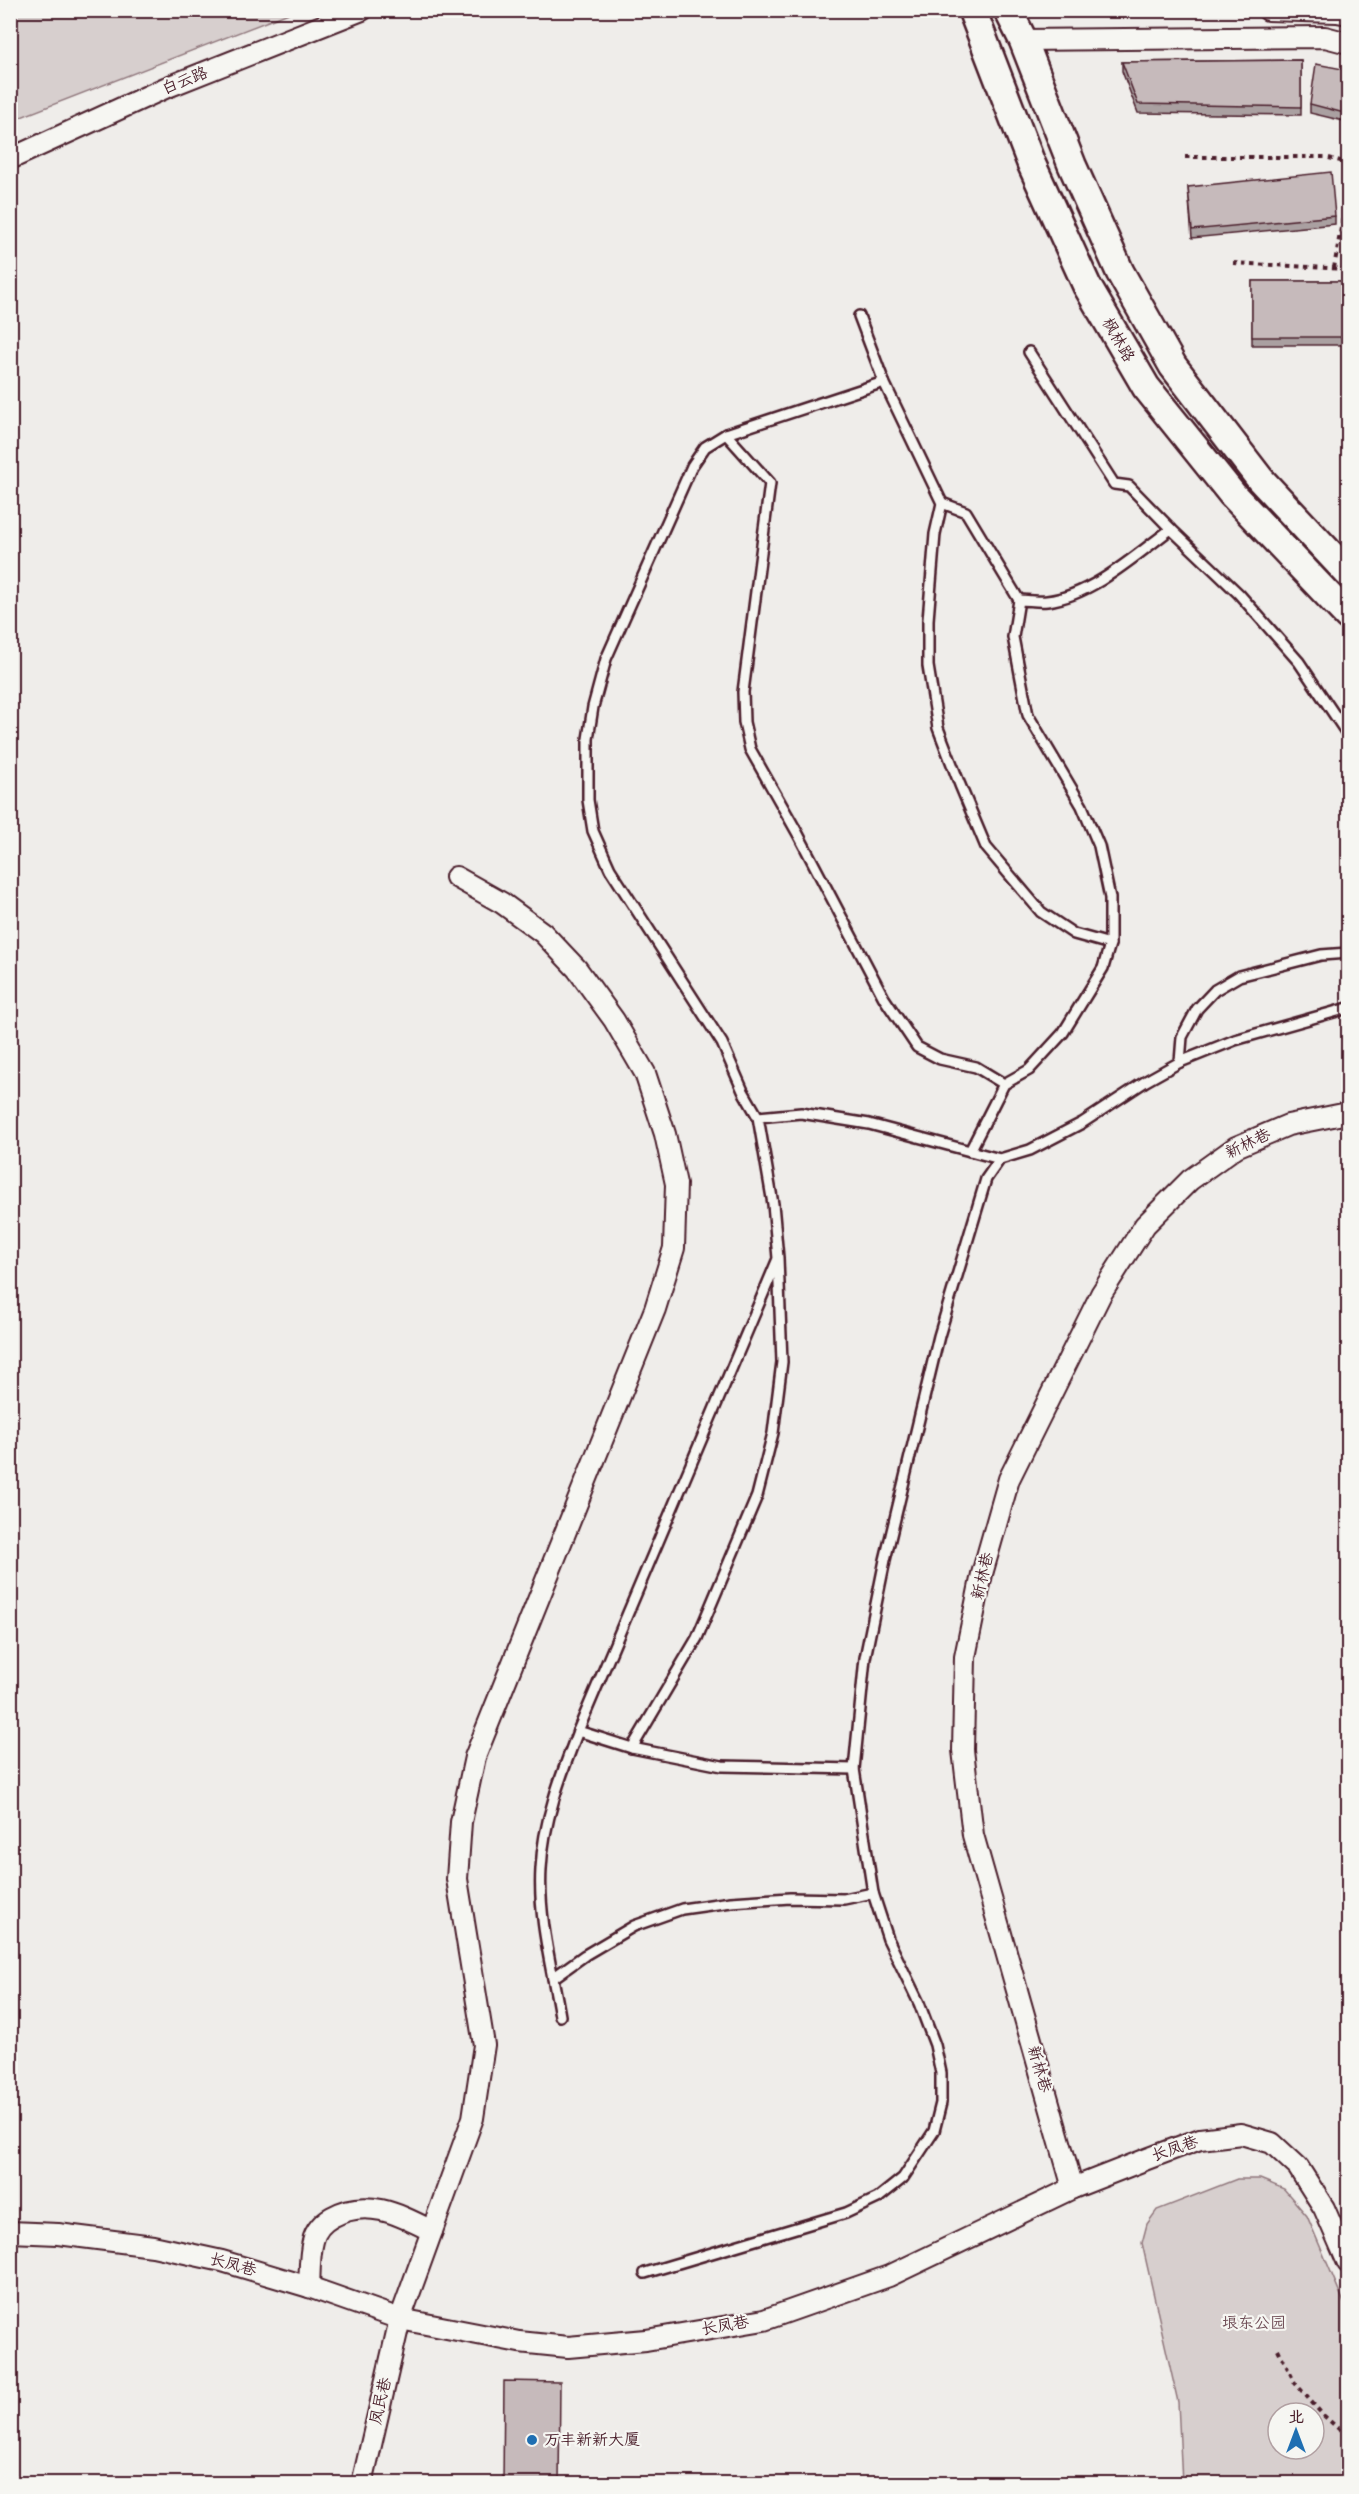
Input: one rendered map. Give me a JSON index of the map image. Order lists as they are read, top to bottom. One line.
{"streets":{"main road":["枫林路"],"street":["白云路","新林巷","长凤巷","凤民巷"]},"crossings":[["新林巷","长凤巷"],["长凤巷","凤民巷"]],"parks":["埌东公园"],"places":["万丰新新大厦"],"north":"top"}
